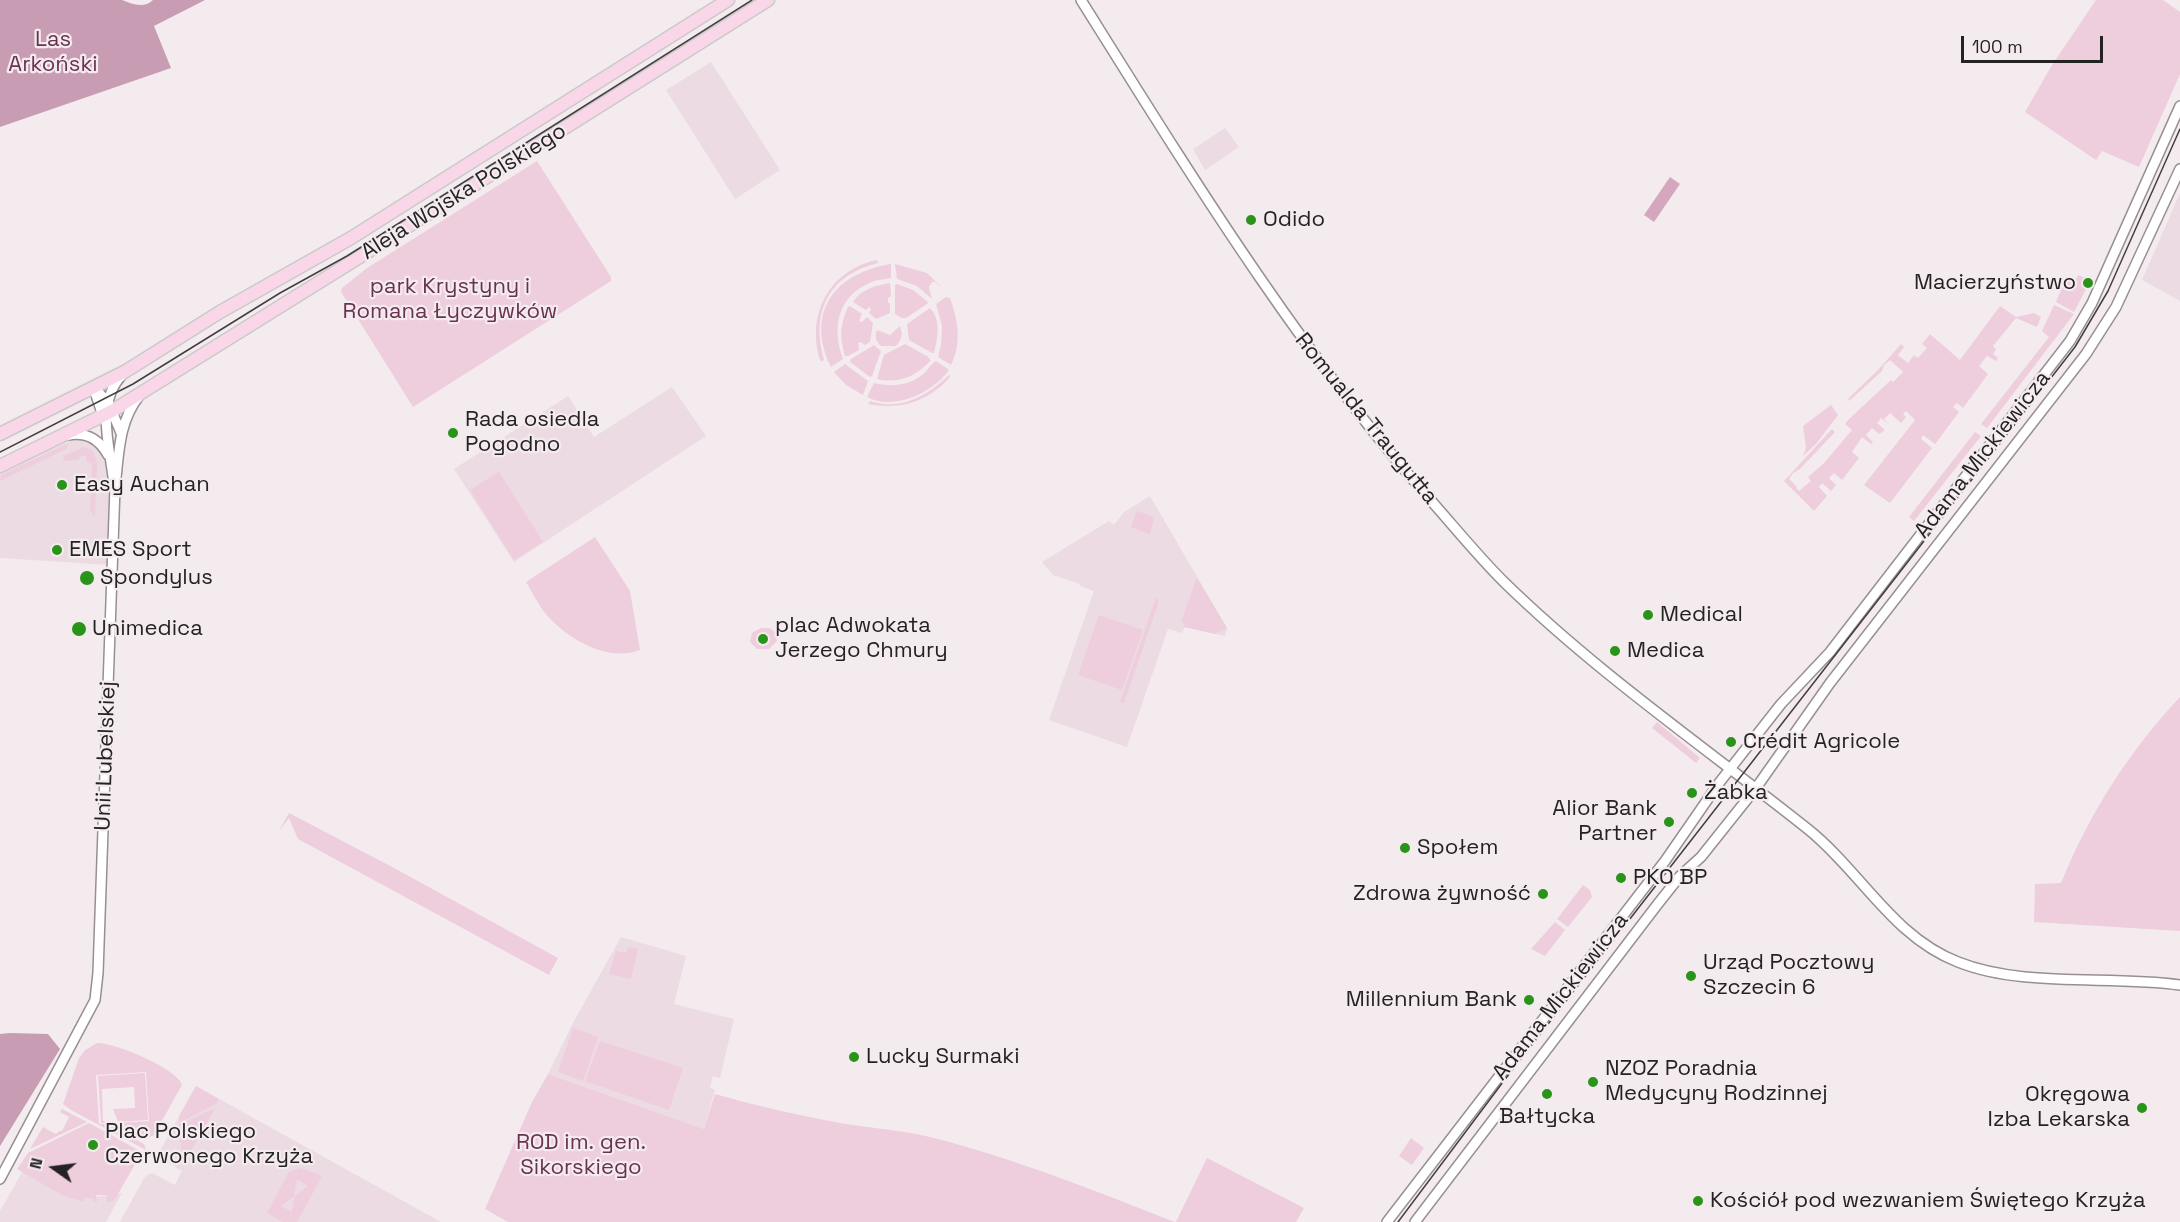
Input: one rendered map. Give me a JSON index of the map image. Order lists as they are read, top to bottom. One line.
{"streets":{"main road":["Aleja Wojska Polskiego"],"street":["Romualda Traugutta","Adama Mickiewicza","Unii Lubelskiej"]},"crossings":[["Aleja Wojska Polskiego","Unii Lubelskiej"],["Romualda Traugutta","Adama Mickiewicza"]],"parks":["Las Arkoński","park Krystyny i Romana Łyczywków","ROD im. gen. Sikorskiego"],"places":["Odido","Macierzyństwo","Rada osiedla Pogodno","Easy Auchan","EMES Sport","Spondylus","Medical","Unimedica","plac Adwokata Jerzego Chmury","Medica","Crédit Agricole","Żabka","Alior Bank Partner","Społem","PKO BP","Zdrowa żywność","Urząd Pocztowy Szczecin 6","Millennium Bank","Lucky Surmaki","NZOZ Poradnia Medycyny Rodzinnej","Bałtycka","Okręgowa Izba Lekarska","Plac Polskiego Czerwonego Krzyża","Kościół pod wezwaniem Świętego Krzyża"],"scale_bar":"100 m","north":"left"}
